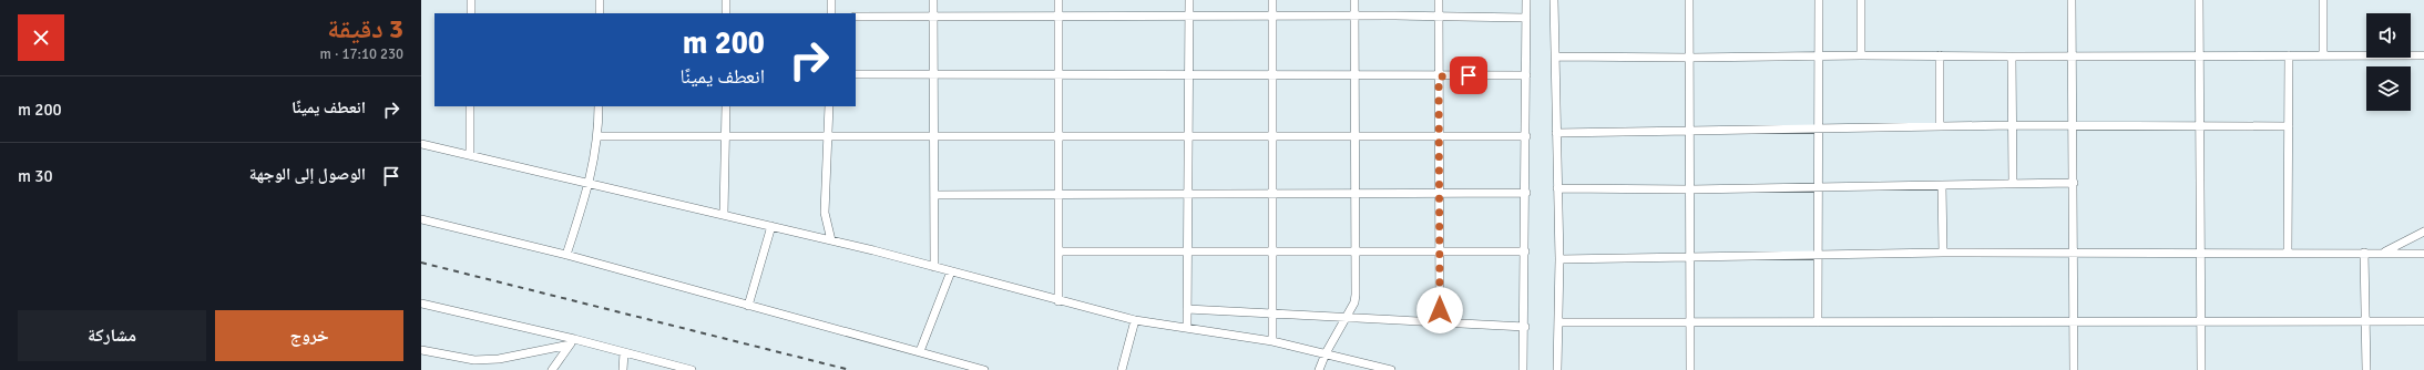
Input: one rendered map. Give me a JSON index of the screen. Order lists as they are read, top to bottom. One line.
{"page":{"heading":["3 دقيقة","230 m · 17:10"],"turn":["200 m","انعطف يمينًا"],"list":[{"name":"انعطف يمينًا","value":"200 m"},{"name":"الوصول إلى الوجهة","value":"30 m"}],"buttons":["خروج","مشاركة"]}}
